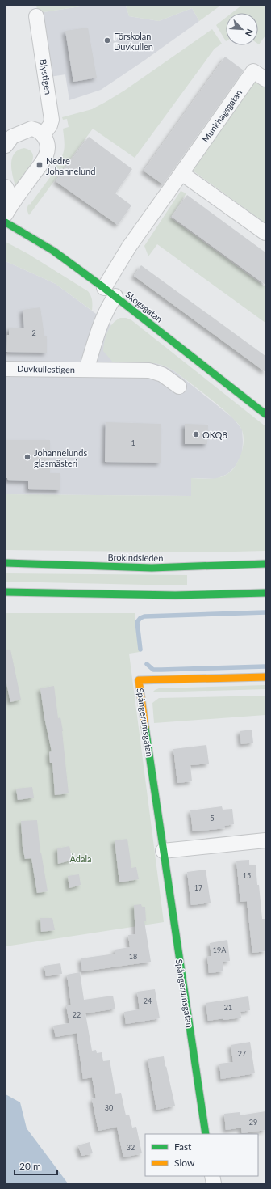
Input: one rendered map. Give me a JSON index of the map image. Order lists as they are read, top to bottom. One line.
{"streets":{"street":["Blystigen","Munkhagsgatan","Skogsgatan","Duvkullestigen","Brokindsleden","Spångerumsgatan"]},"crossings":[["Munkhagsgatan","Skogsgatan"],["Munkhagsgatan","Duvkullestigen"],["Skogsgatan","Duvkullestigen"]],"parks":["Ådala"],"places":{"other":["Förskolan Duvkullen","OKQ8","Johannelunds glasmästeri"],"transit":["Nedre Johannelund"]},"house_numbers":["2","1","5","15","17","19A","18","24","21","22","27","30","29","32"],"legend":["Fast","Slow"],"scale_bar":"20 m","north":"bottom right"}
